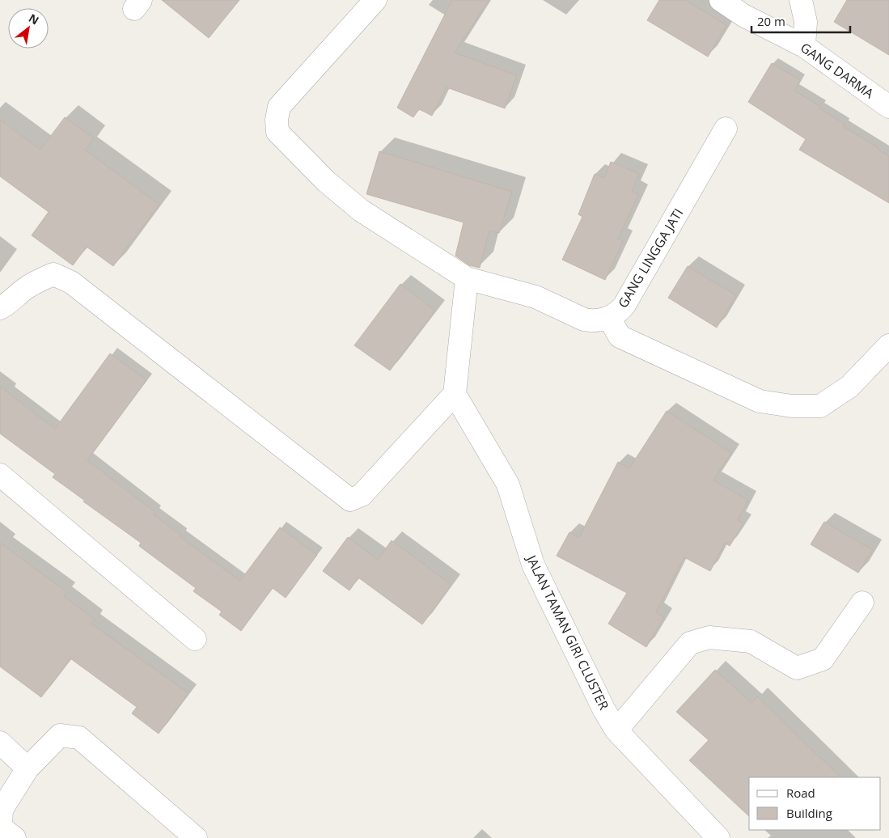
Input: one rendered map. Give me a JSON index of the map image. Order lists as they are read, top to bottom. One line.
{"streets":{"street":["GANG DARMA","GANG LINGGA JATI","JALAN TAMAN GIRI CLUSTER"]},"legend":["Road","Building"],"scale_bar":"20 m","north":"top right"}
